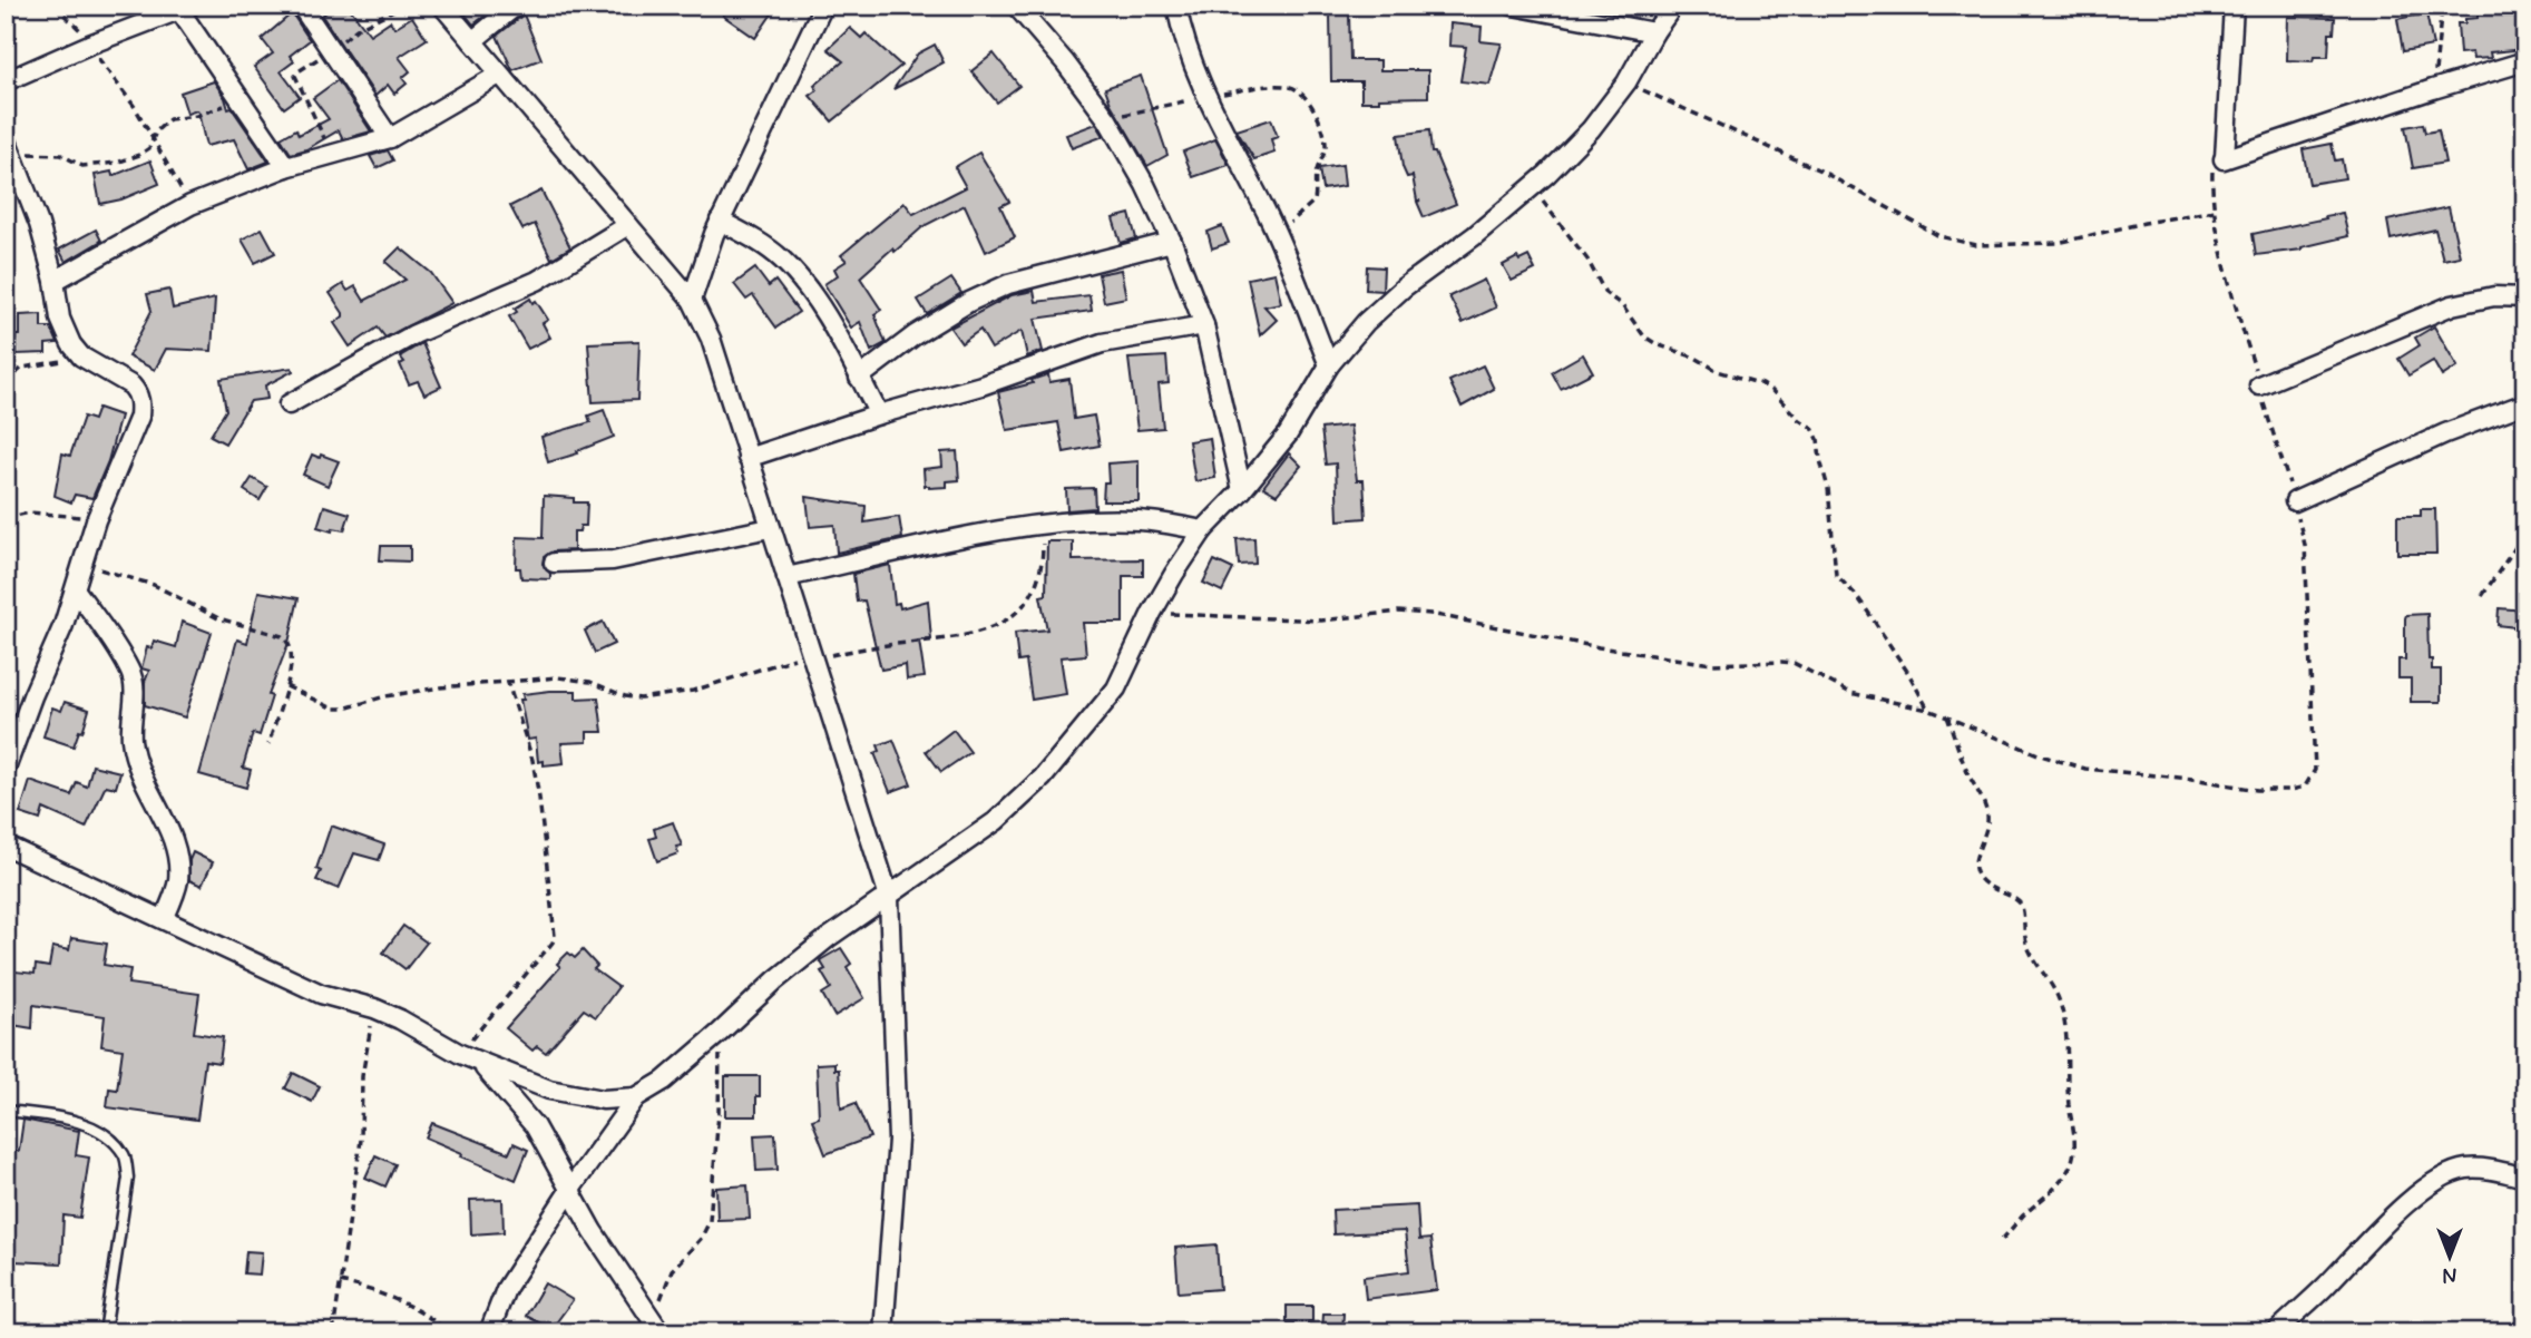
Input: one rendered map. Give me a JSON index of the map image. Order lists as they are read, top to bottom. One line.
{"north":"bottom"}
